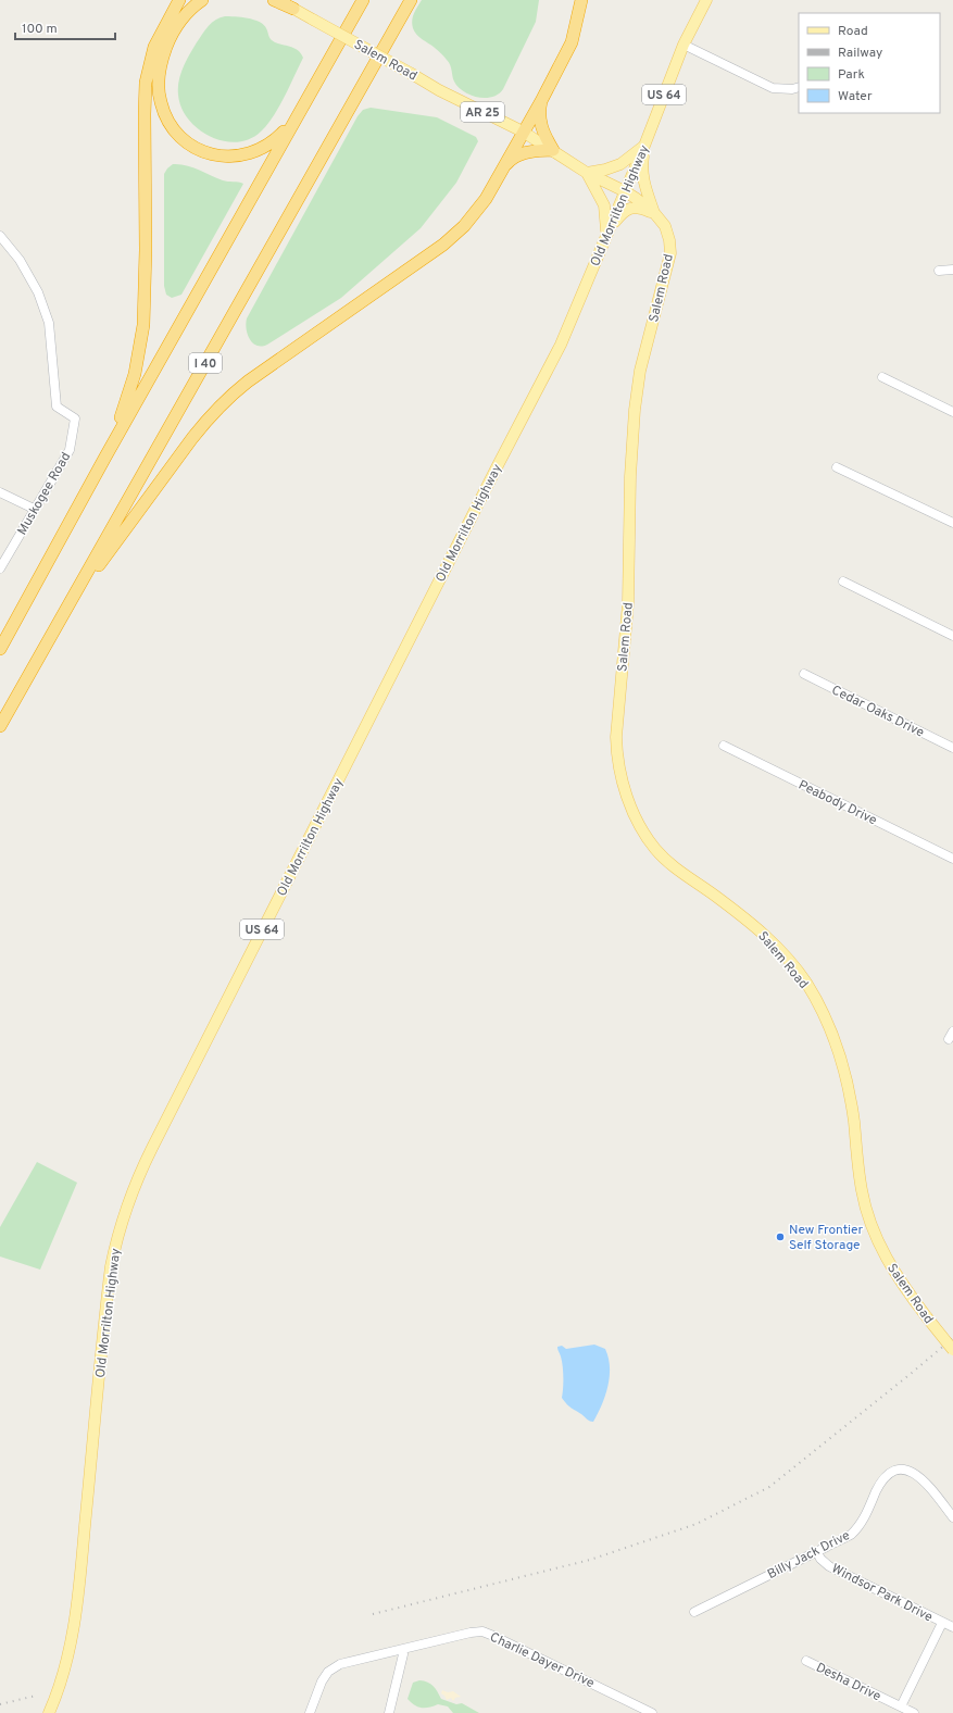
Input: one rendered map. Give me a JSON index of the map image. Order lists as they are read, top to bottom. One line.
{"streets":{"highway":["I 40"],"main road":["Salem Road","US 64","AR 25","Old Morrilton Highway"],"street":["Muskogee Road","Cedar Oaks Drive","Peabody Drive","Billy Jack Drive","Windsor Park Drive","Charlie Dayer Drive","Desha Drive"]},"crossings":[["Salem Road","AR 25"],["Salem Road","Old Morrilton Highway"],["Billy Jack Drive","Windsor Park Drive"]],"places":["New Frontier Self Storage"],"legend":["Road","Railway","Park","Water"],"scale_bar":"100 m"}
